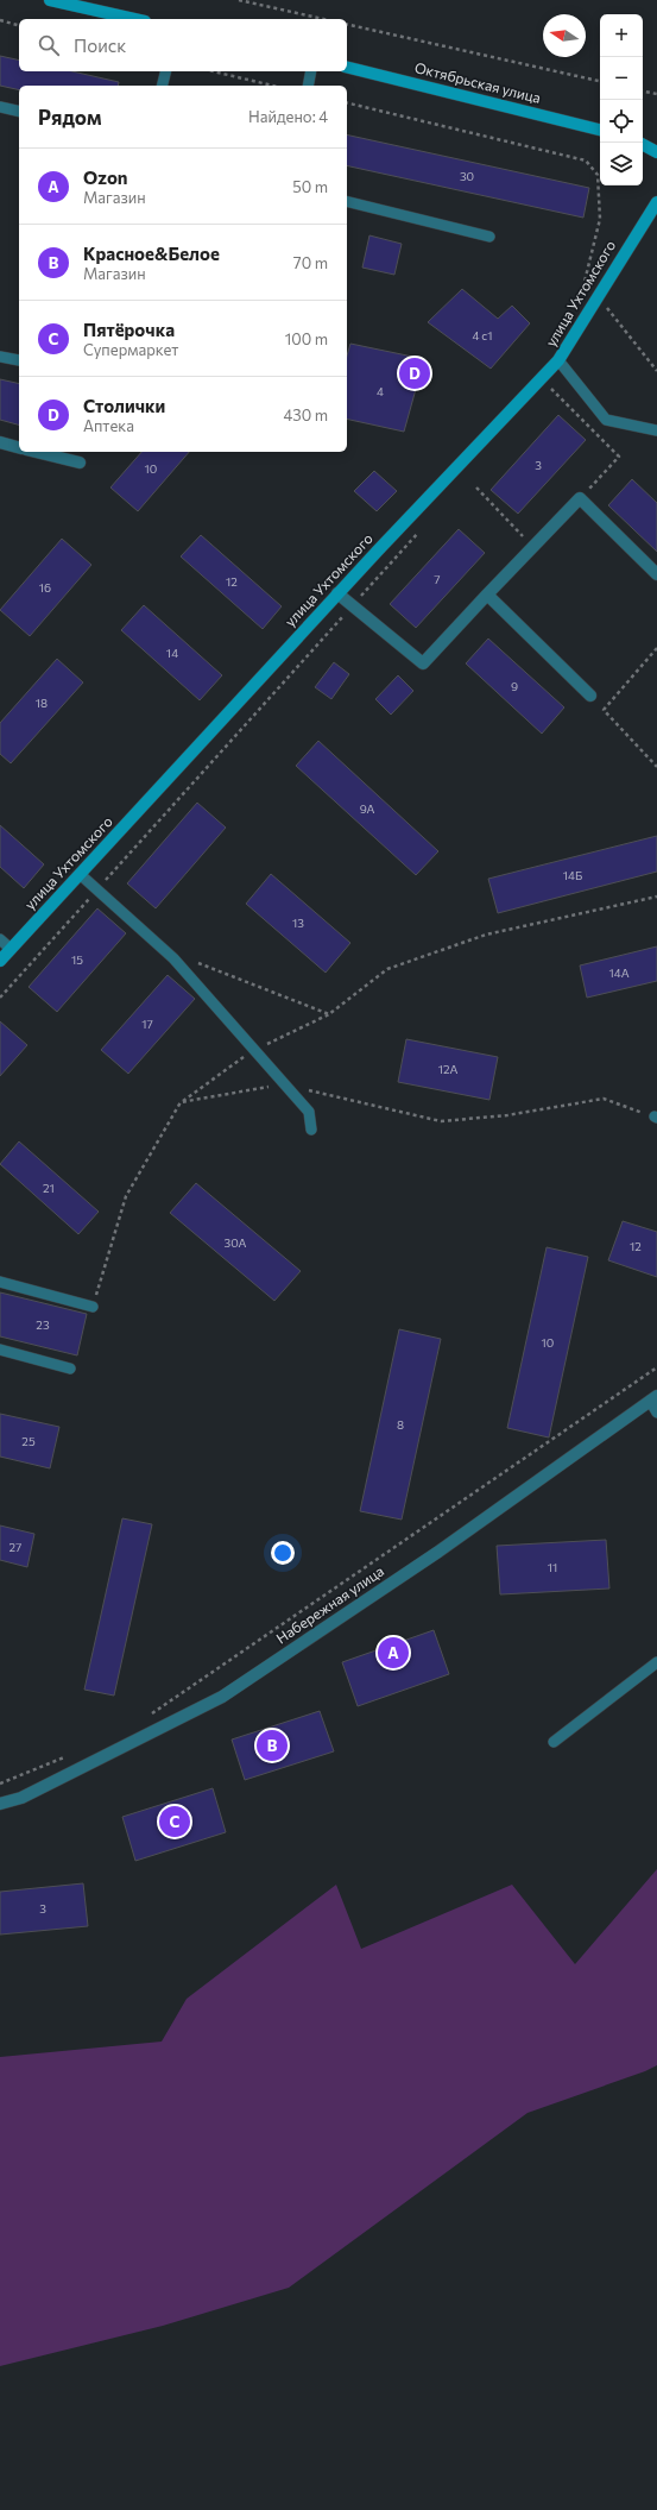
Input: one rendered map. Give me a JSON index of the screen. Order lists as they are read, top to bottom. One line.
{"streets":{"street":["Октябрьская улица","улица Ухтомского","Набережная улица"]},"house_numbers":["30","4 с1","4","3","10","7","12","16","14","9","18","9А","14Б","13","15","14А","17","12А","21","30А","12","23","10","8","25","27","11","3"],"north":"left","page":{"map_buttons":["+","−"],"search":"Поиск","heading":["Рядом","Найдено: 4"],"list":[{"mark":"A","name":"Ozon","note":"Магазин","value":"50 m"},{"mark":"B","name":"Красное&Белое","note":"Магазин","value":"70 m"},{"mark":"C","name":"Пятёрочка","note":"Супермаркет","value":"100 m"},{"mark":"D","name":"Столички","note":"Аптека","value":"430 m"}],"pins":["D","A","B","C"]}}
